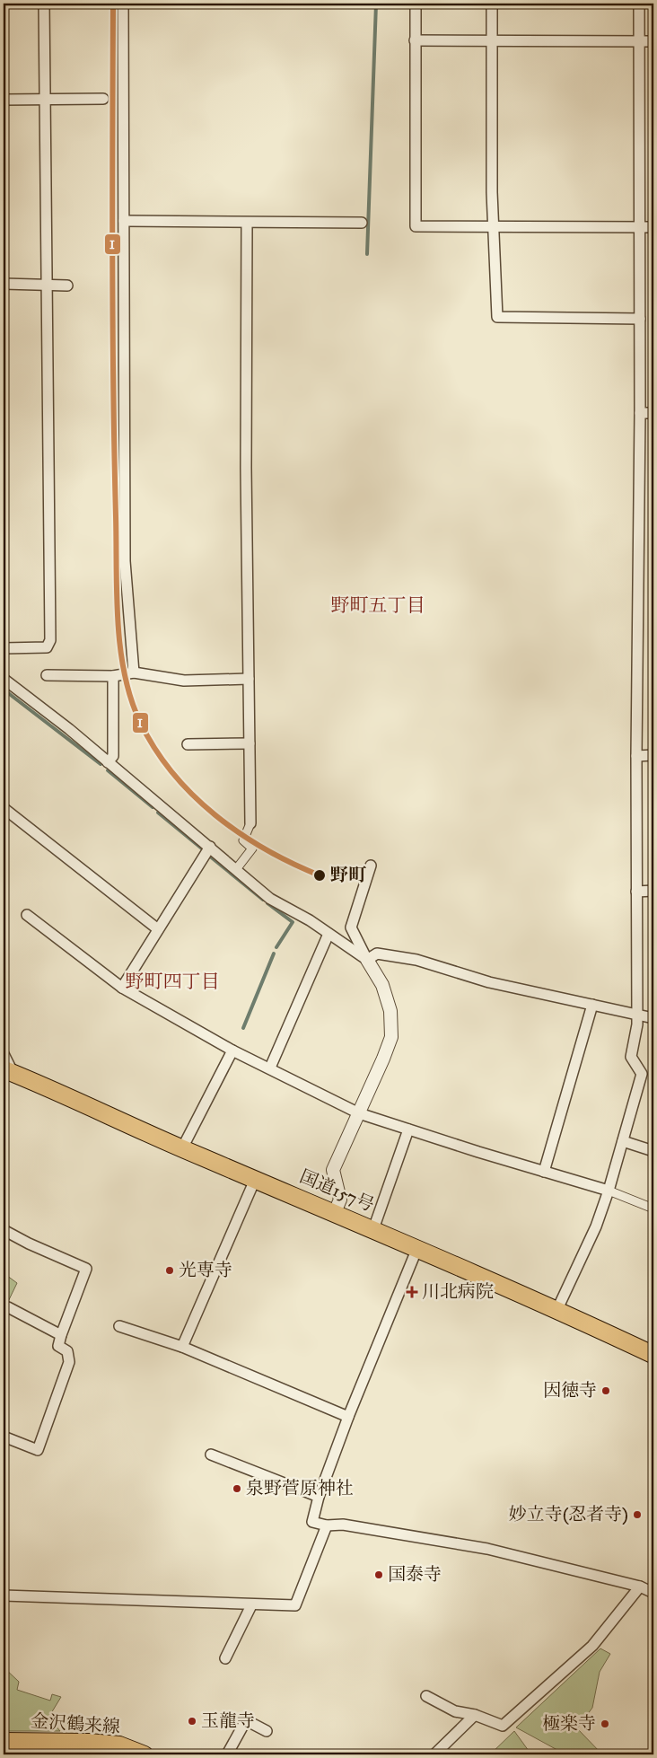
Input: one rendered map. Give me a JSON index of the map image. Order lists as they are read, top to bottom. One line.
{"streets":{"highway":["国道157号"],"main road":["金沢鶴来線"]},"districts":["野町五丁目","野町四丁目"],"places":{"other":["野町","光専寺","因徳寺","泉野菅原神社","妙立寺(忍者寺)","国泰寺","玉龍寺","極楽寺"],"health":["川北病院"]},"lines":["transit line I"]}
